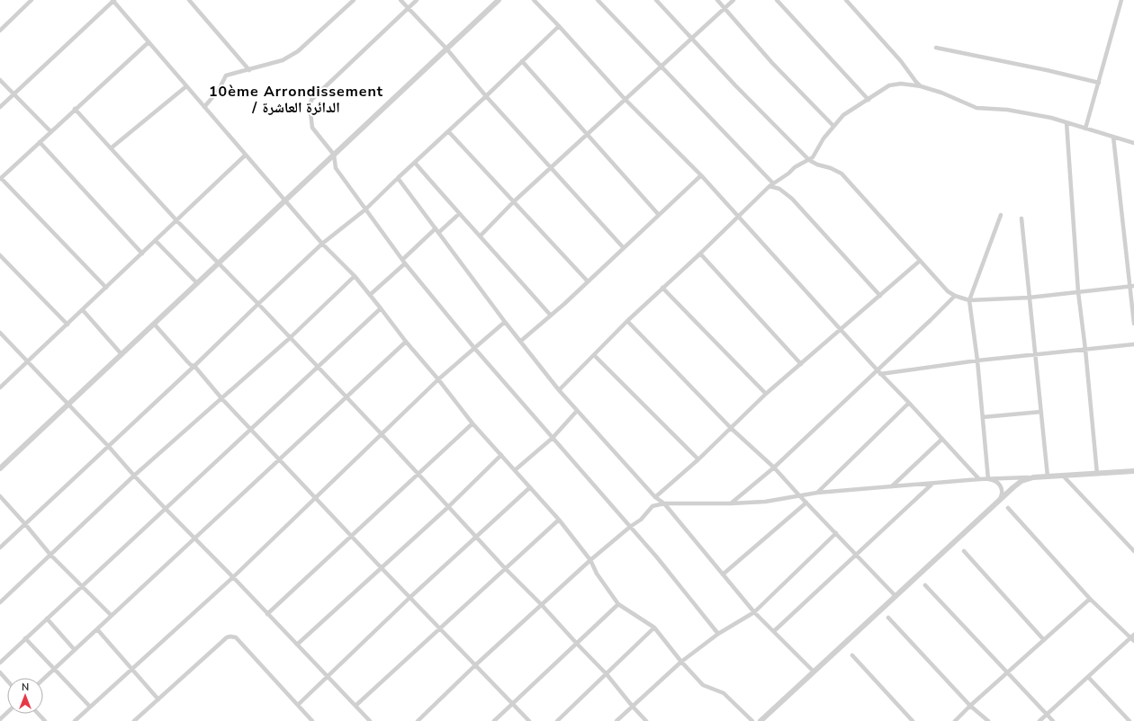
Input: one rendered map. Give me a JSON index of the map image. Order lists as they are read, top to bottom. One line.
{"districts":["10ème Arrondissement / الدائرة العاشرة"],"north":"top"}
